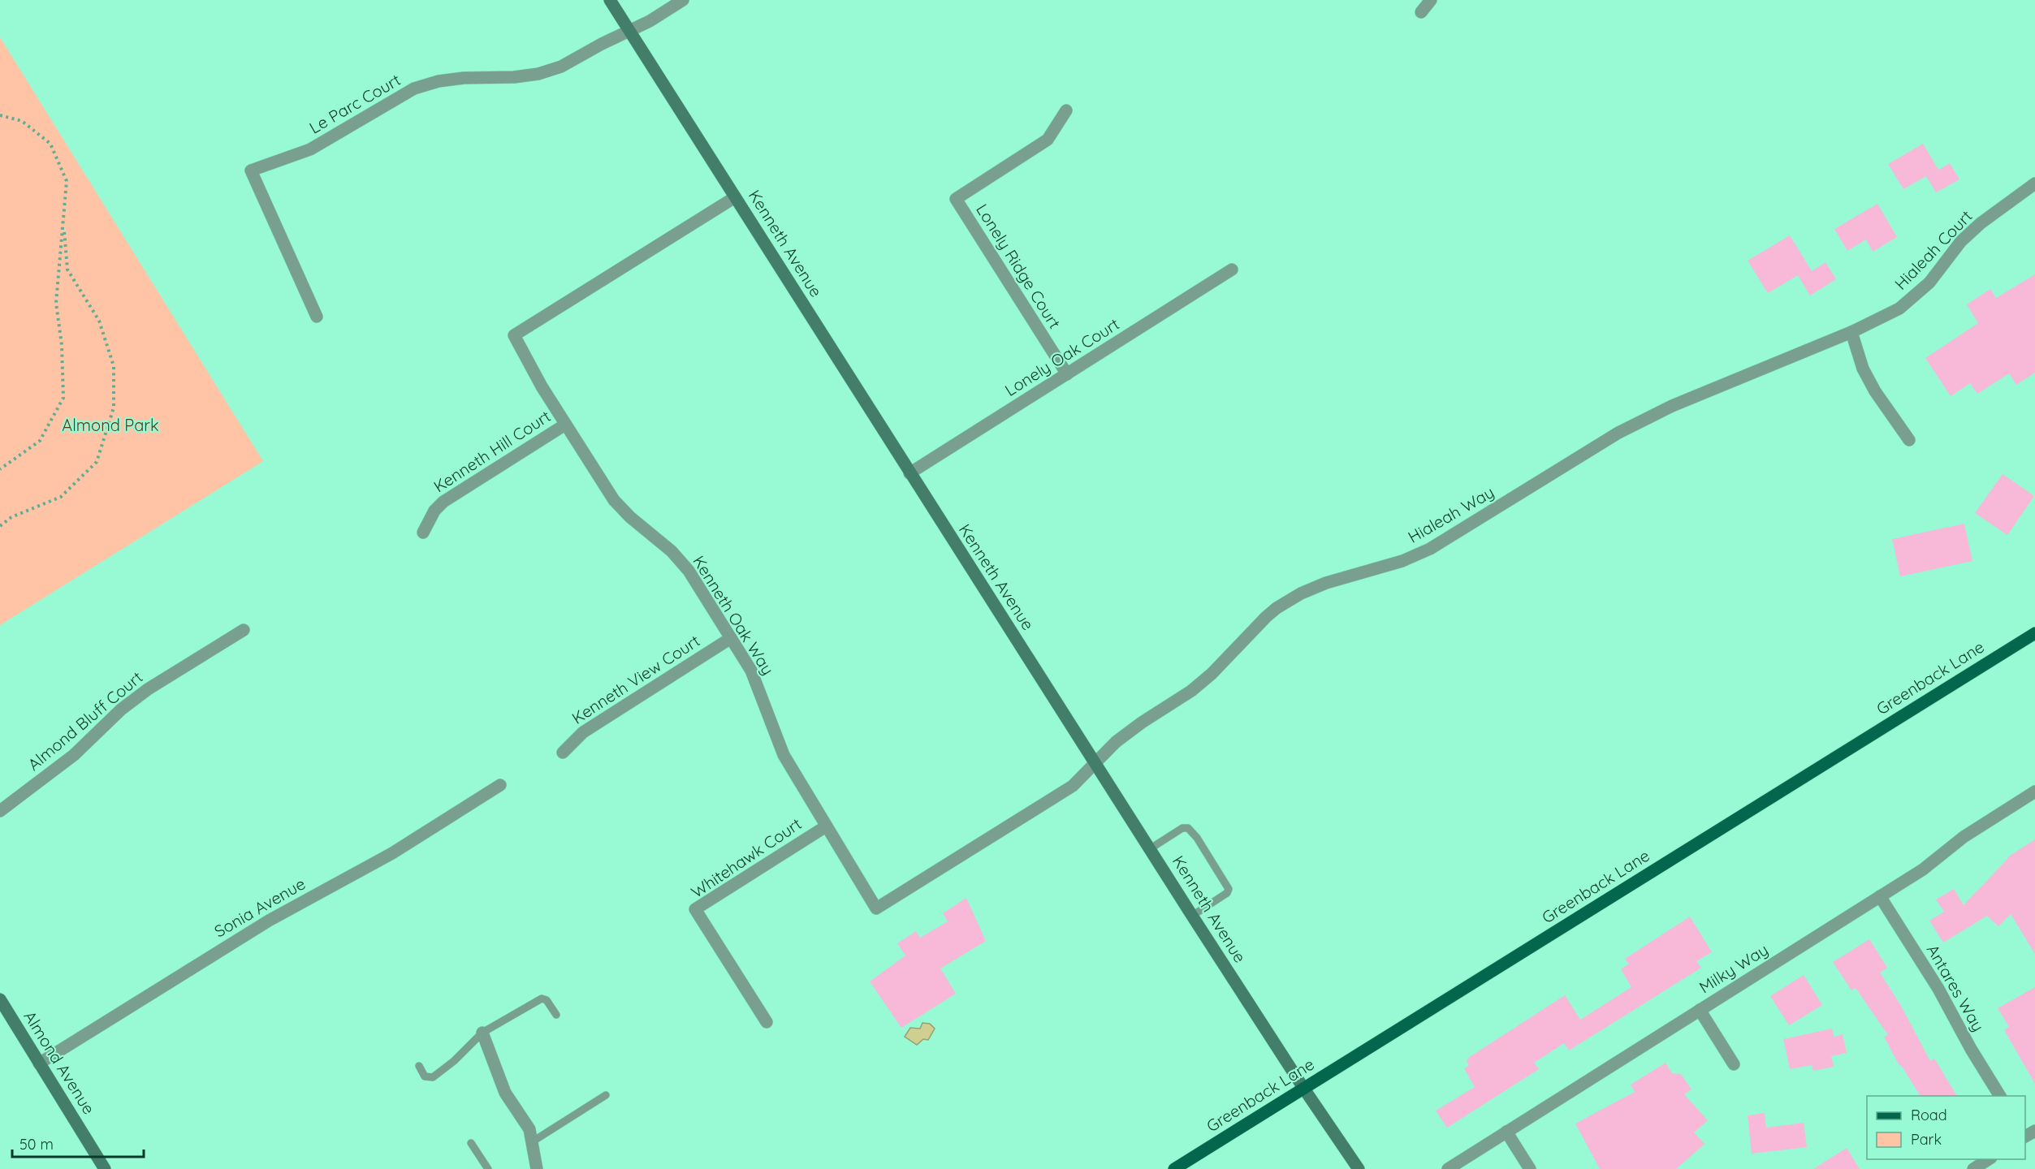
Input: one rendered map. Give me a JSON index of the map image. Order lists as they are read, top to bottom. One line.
{"streets":{"main road":["Kenneth Avenue","Greenback Lane","Almond Avenue"],"street":["Le Parc Court","Hialeah Court","Lonely Ridge Court","Lonely Oak Court","Kenneth Hill Court","Hialeah Way","Kenneth Oak Way","Kenneth View Court","Almond Bluff Court","Whitehawk Court","Sonia Avenue","Milky Way","Antares Way"]},"crossings":[["Le Parc Court","Kenneth Avenue"],["Kenneth Avenue","Lonely Oak Court"],["Kenneth Avenue","Hialeah Way"],["Kenneth Avenue","Kenneth Oak Way"],["Kenneth Avenue","Greenback Lane"],["Hialeah Court","Hialeah Way"],["Lonely Ridge Court","Lonely Oak Court"],["Kenneth Hill Court","Kenneth Oak Way"],["Hialeah Way","Kenneth Oak Way"],["Kenneth Oak Way","Kenneth View Court"],["Kenneth Oak Way","Whitehawk Court"],["Sonia Avenue","Almond Avenue"],["Milky Way","Antares Way"]],"parks":["Almond Park"],"legend":["Road","Park"],"scale_bar":"50 m"}
